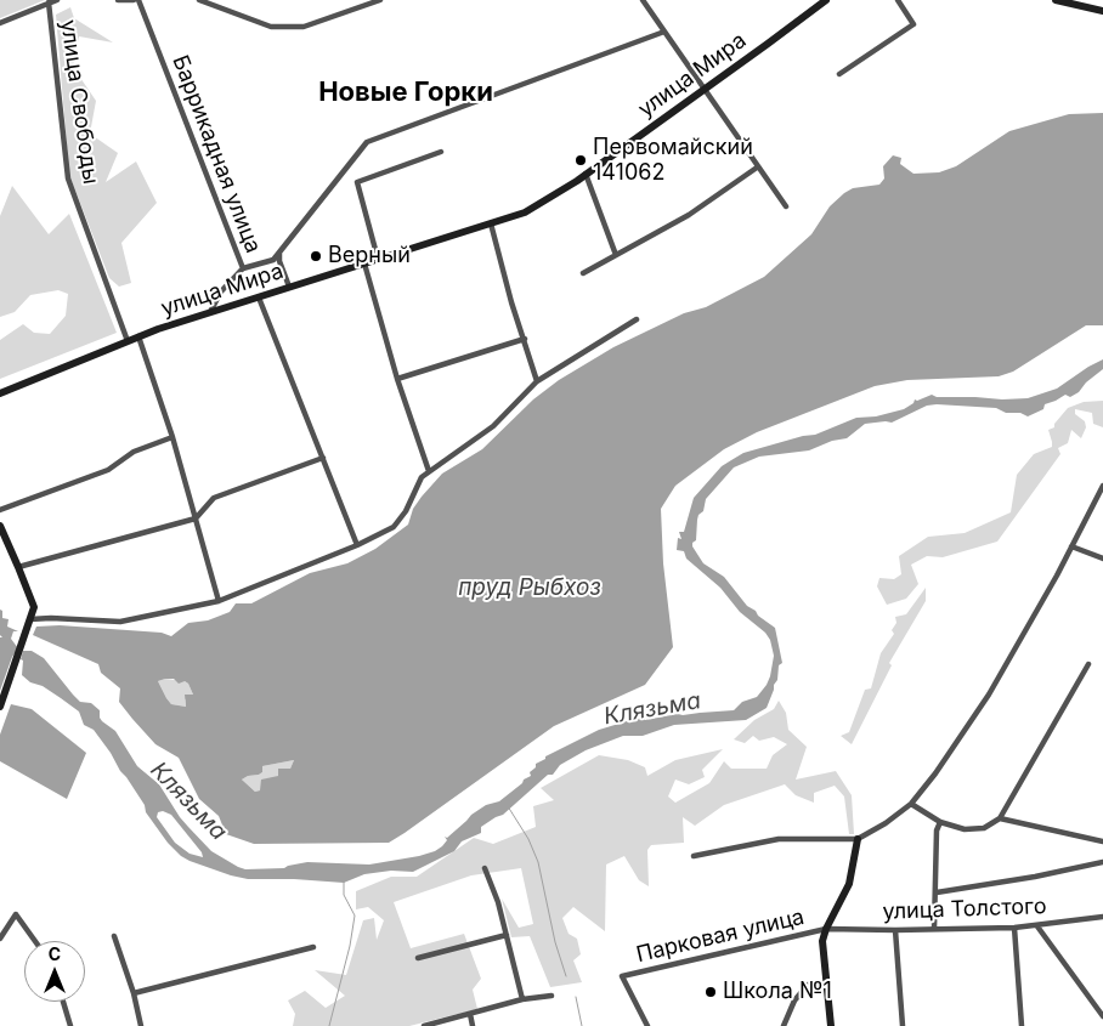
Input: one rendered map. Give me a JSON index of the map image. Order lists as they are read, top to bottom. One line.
{"streets":{"street":["улица Мира","улица Свободы","Баррикадная улица","улица Толстого","Парковая улица"]},"crossings":[["улица Мира","улица Свободы"],["улица Мира","Баррикадная улица"],["улица Толстого","Парковая улица"]],"districts":["Новые Горки"],"water":["пруд Рыбхоз","Клязьма"],"places":["Первомайский 141062","Верный","Школа №1"],"north":"top"}
